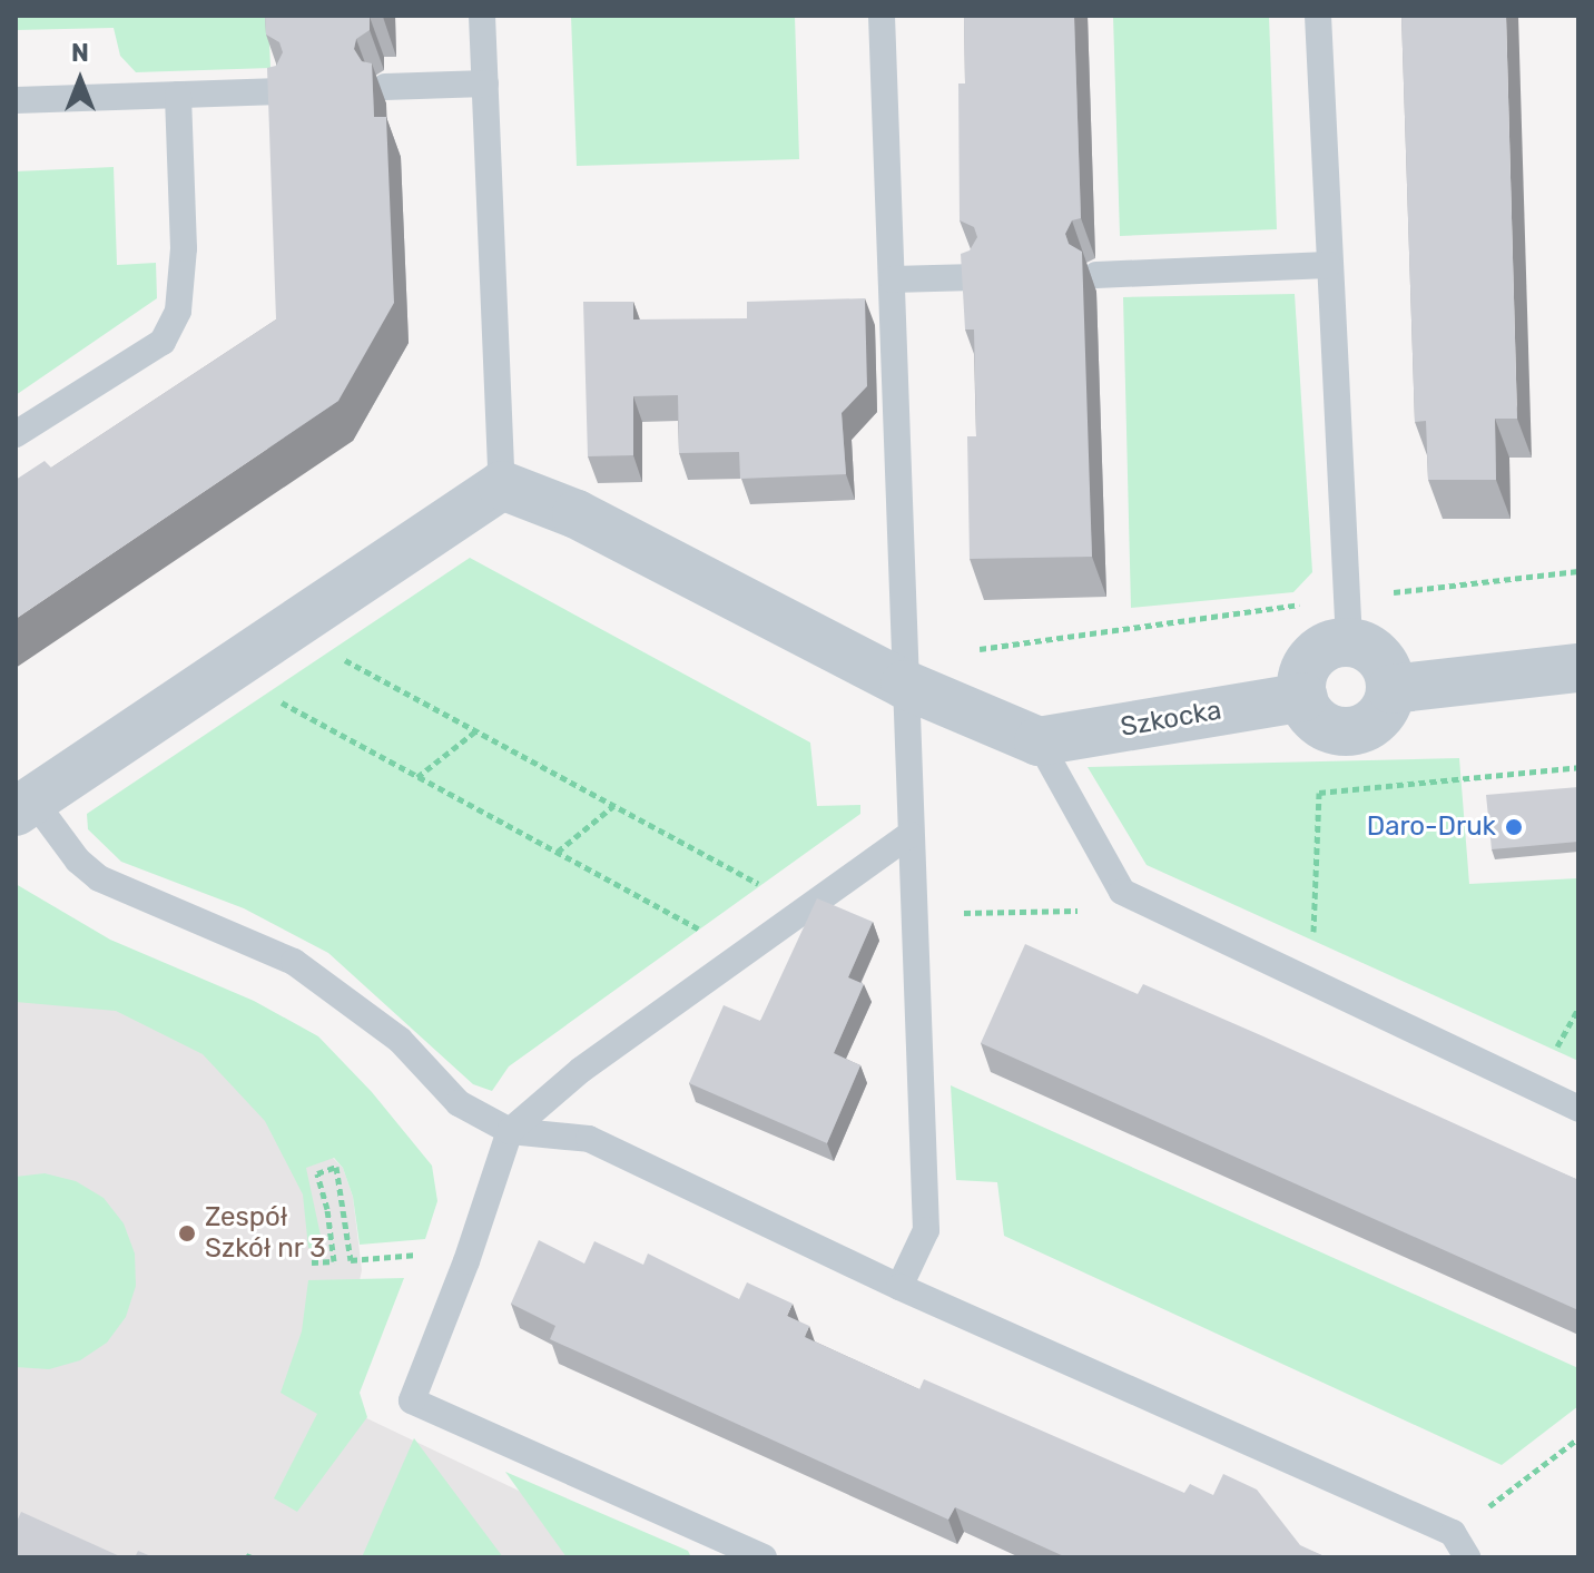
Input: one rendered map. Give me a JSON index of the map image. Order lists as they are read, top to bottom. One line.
{"streets":{"street":["Szkocka"]},"places":["Daro-Druk","Zespół Szkół nr 3"],"north":"top"}
